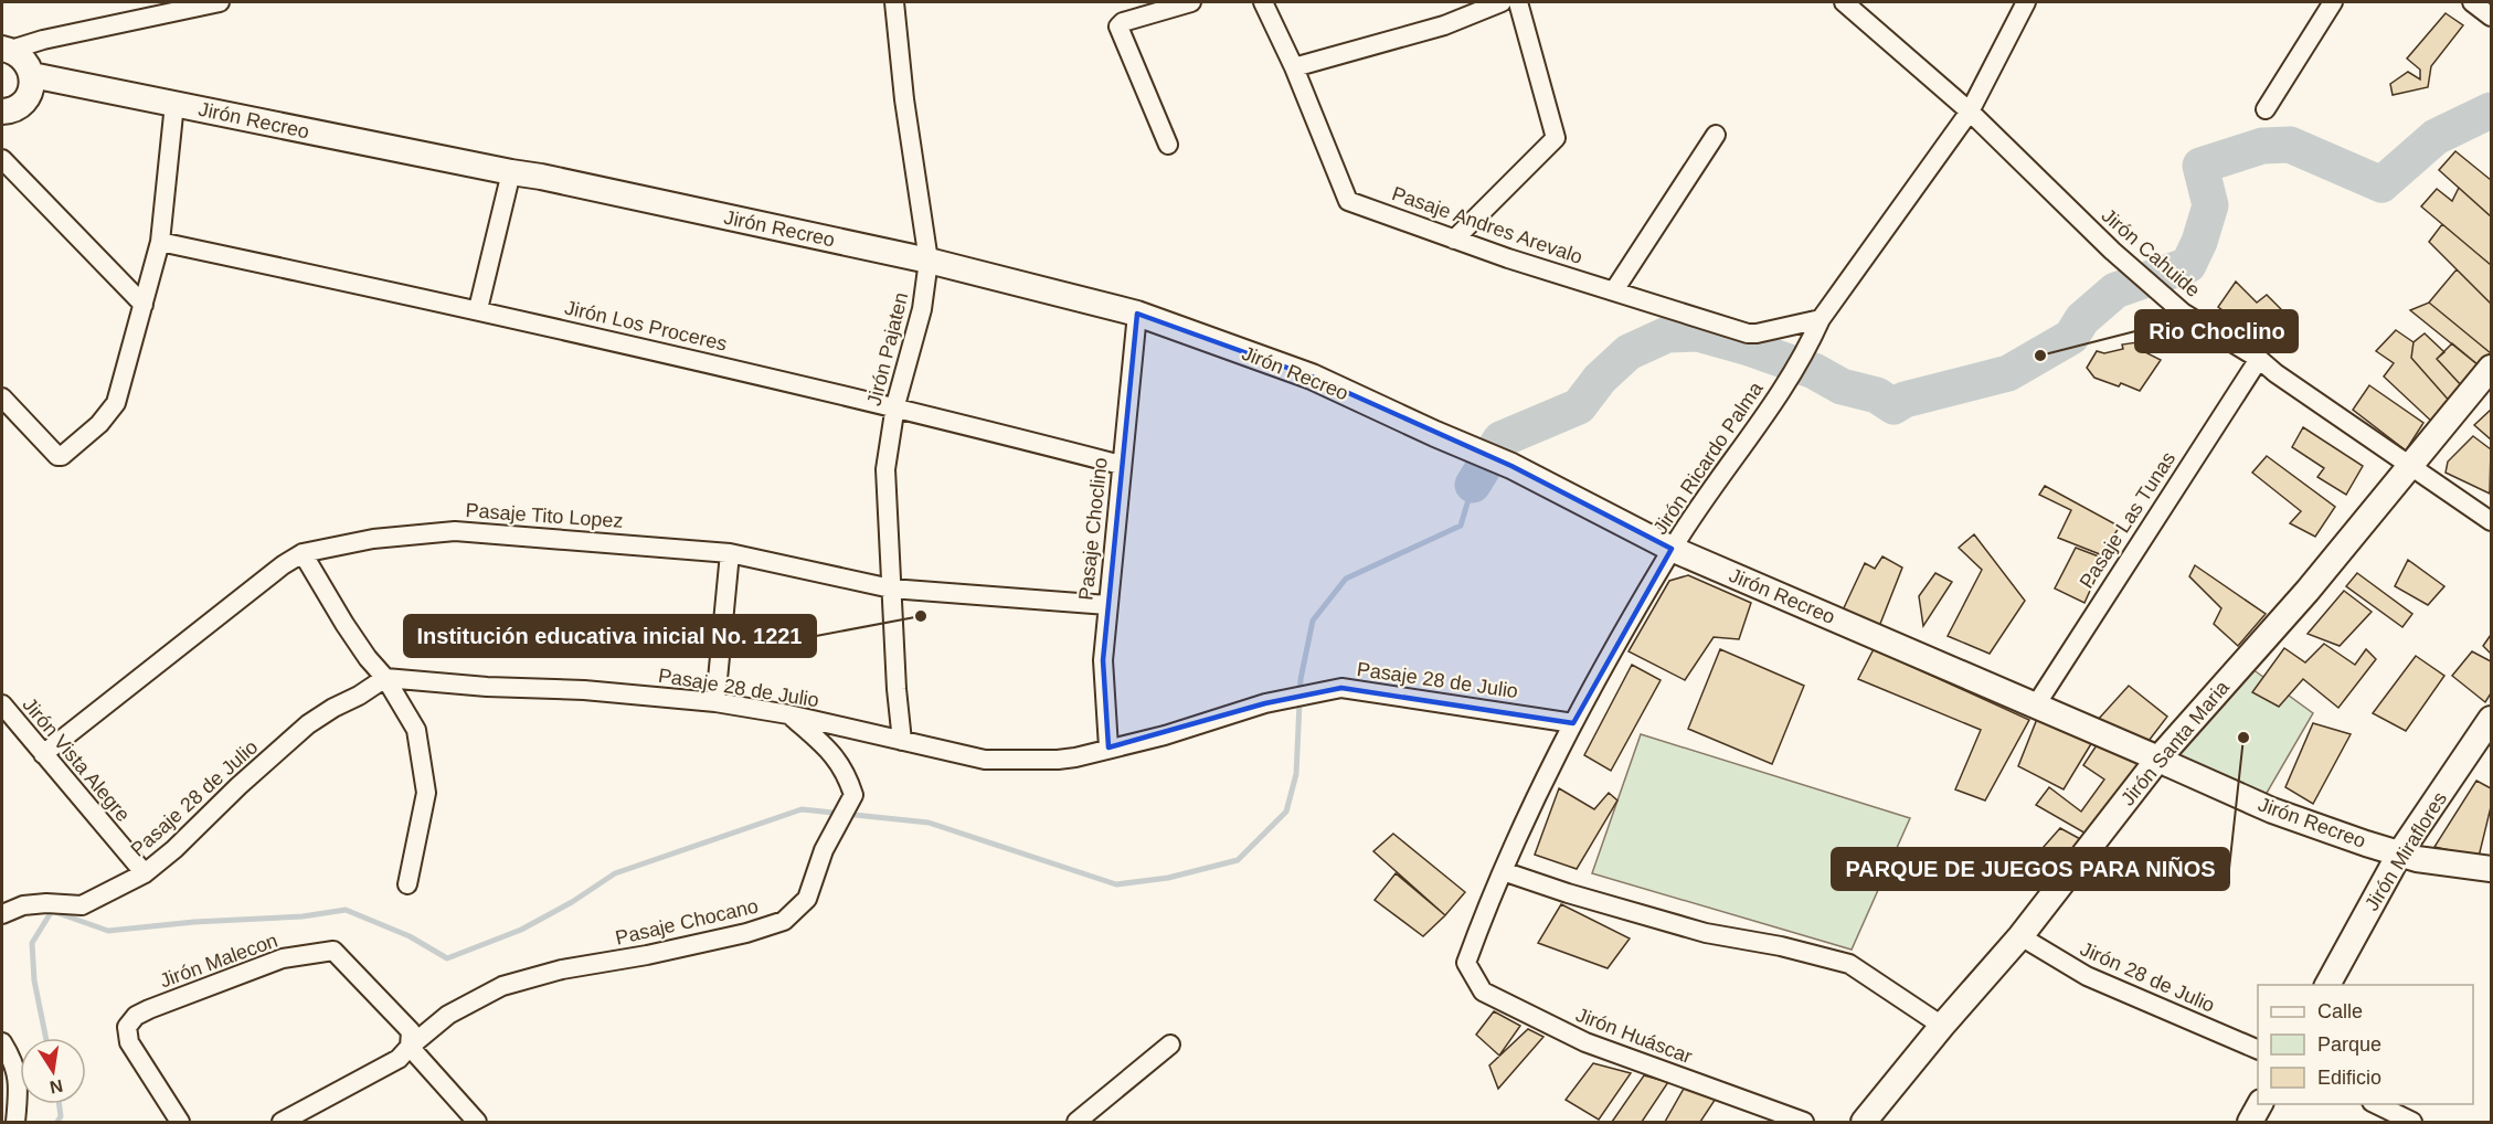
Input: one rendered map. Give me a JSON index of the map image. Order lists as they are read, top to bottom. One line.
{"streets":{"main road":["Jirón Recreo","Jirón Santa Maria","Jirón Miraflores"],"street":["Pasaje Andres Arevalo","Jirón Cahuide","Jirón Los Proceres","Jirón Pajaten","Jirón Ricardo Palma","Pasaje Tito Lopez","Pasaje Las Tunas","Pasaje Choclino","Pasaje 28 de Julio","Jirón Vista Alegre","Pasaje Chocano","Jirón Malecon","Jirón 28 de Julio","Jirón Huáscar"]},"crossings":[["Jirón Recreo","Jirón Pajaten"],["Jirón Recreo","Jirón Ricardo Palma"],["Jirón Recreo","Pasaje Las Tunas"],["Jirón Recreo","Pasaje Choclino"],["Jirón Recreo","Jirón Santa Maria"],["Jirón Recreo","Jirón Miraflores"],["Pasaje Andres Arevalo","Jirón Ricardo Palma"],["Jirón Cahuide","Jirón Ricardo Palma"],["Jirón Cahuide","Pasaje Las Tunas"],["Jirón Cahuide","Jirón Santa Maria"],["Jirón Los Proceres","Jirón Pajaten"],["Jirón Los Proceres","Pasaje Choclino"],["Jirón Pajaten","Pasaje Tito Lopez"],["Jirón Pajaten","Pasaje 28 de Julio"],["Jirón Ricardo Palma","Pasaje 28 de Julio"],["Jirón Ricardo Palma","Jirón Huáscar"],["Pasaje Tito Lopez","Pasaje Choclino"],["Pasaje Tito Lopez","Jirón Vista Alegre"],["Pasaje Choclino","Pasaje 28 de Julio"],["Pasaje 28 de Julio","Jirón Vista Alegre"],["Pasaje 28 de Julio","Pasaje Chocano"],["Jirón Santa Maria","Jirón 28 de Julio"],["Pasaje Chocano","Jirón Malecon"]],"places":["Rio Choclino","Institución educativa inicial No. 1221","PARQUE DE JUEGOS PARA NIÑOS"],"legend":["Calle","Parque","Edificio"],"north":"bottom"}
